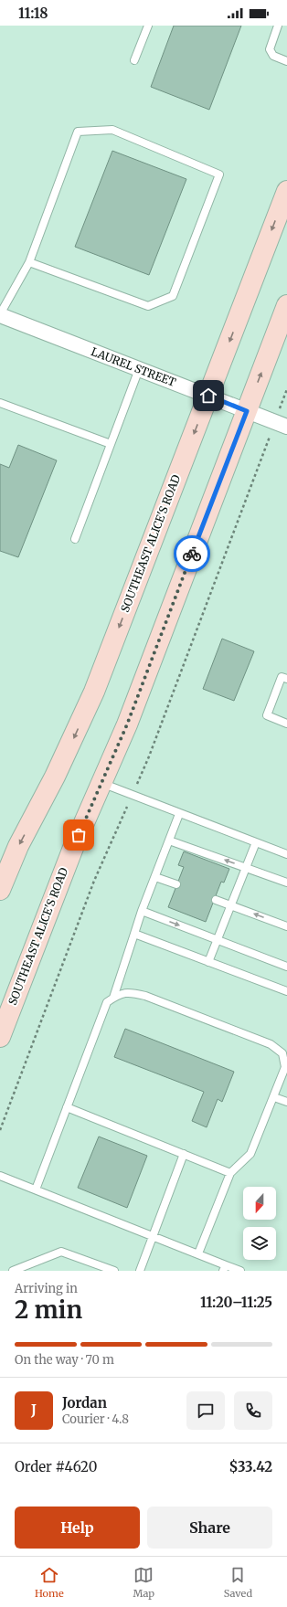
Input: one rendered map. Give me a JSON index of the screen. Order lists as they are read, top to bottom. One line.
{"streets":{"main road":["SOUTHEAST ALICE'S ROAD"],"street":["LAUREL STREET"]},"crossings":[["LAUREL STREET","SOUTHEAST ALICE'S ROAD"]],"north":"bottom","page":{"status":"11:18","heading":["2 min","Arriving in","11:20–11:25"],"panel":["Jordan","Courier · 4.8","Order #4620","$33.42"],"bar":"On the way · 70 m","round":"J","buttons":["Help","Share"],"tabs":["Home","Map","Saved"]}}
